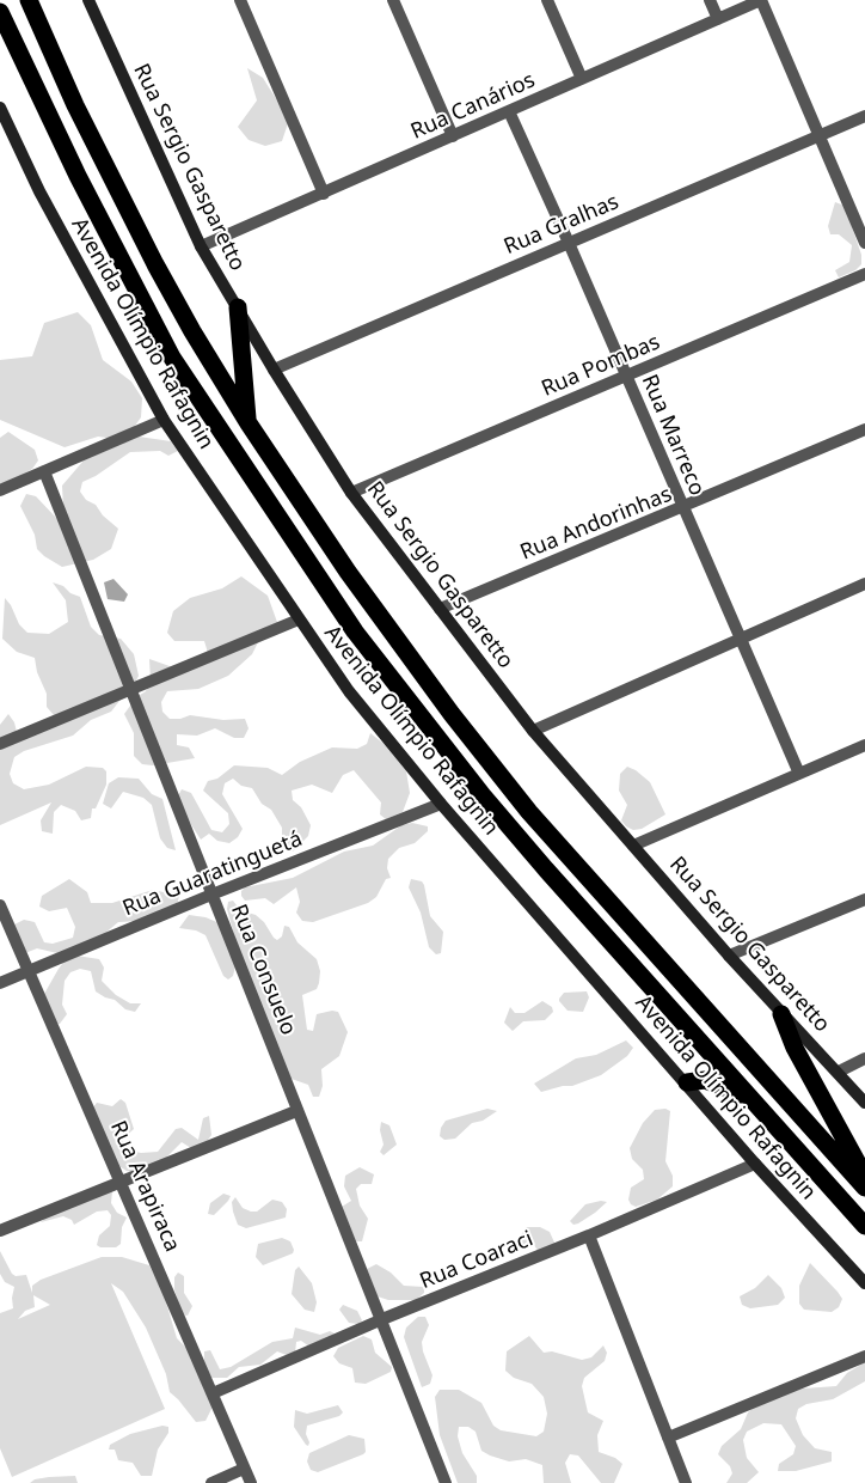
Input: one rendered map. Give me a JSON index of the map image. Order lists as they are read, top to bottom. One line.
{"streets":{"street":["Rua Canários","Rua Sergio Gasparetto","Rua Gralhas","Avenida Olímpio Rafagnin","Rua Pombas","Rua Marreco","Rua Andorinhas","Rua Guaratinguetá","Rua Consuelo","Rua Arapiraca","Rua Coaraci"]},"crossings":[["Rua Canários","Rua Sergio Gasparetto"],["Rua Canários","Rua Marreco"],["Rua Sergio Gasparetto","Rua Gralhas"],["Rua Sergio Gasparetto","Rua Pombas"],["Rua Sergio Gasparetto","Rua Andorinhas"],["Rua Gralhas","Rua Marreco"],["Avenida Olímpio Rafagnin","Rua Guaratinguetá"],["Avenida Olímpio Rafagnin","Rua Coaraci"],["Rua Pombas","Rua Marreco"],["Rua Marreco","Rua Andorinhas"],["Rua Guaratinguetá","Rua Consuelo"],["Rua Guaratinguetá","Rua Arapiraca"],["Rua Consuelo","Rua Coaraci"],["Rua Arapiraca","Rua Coaraci"]]}
